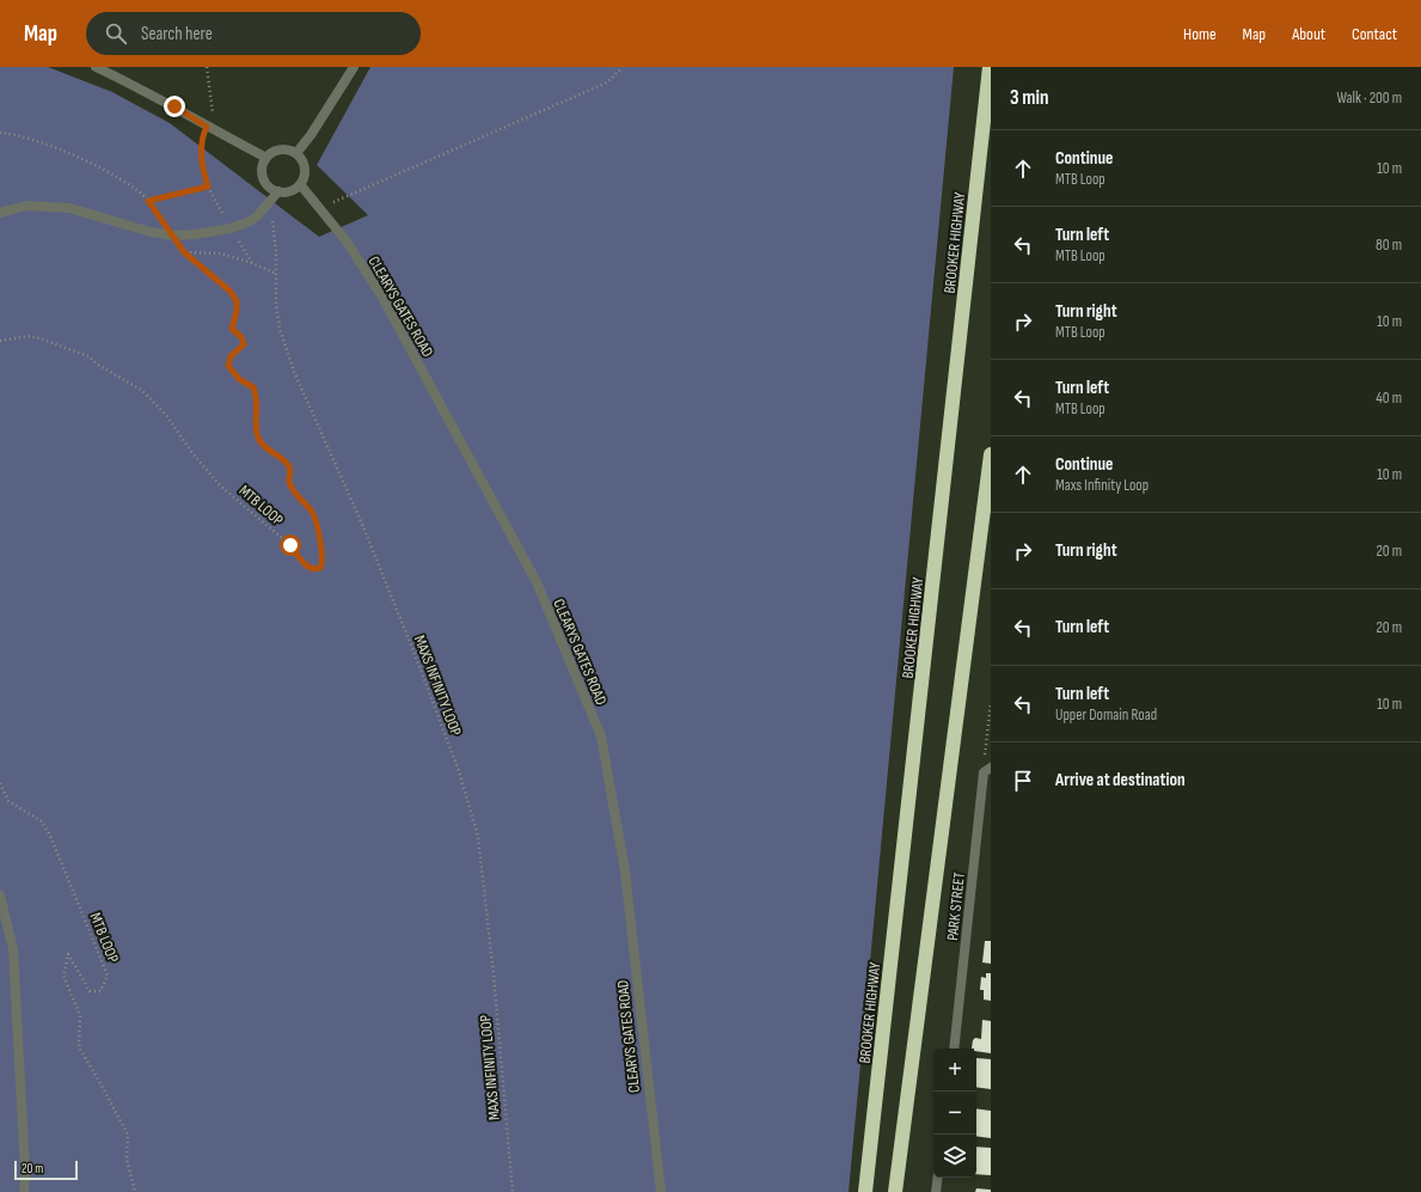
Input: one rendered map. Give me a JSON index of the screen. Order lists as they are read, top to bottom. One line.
{"streets":{"highway":["BROOKER HIGHWAY"],"street":["CLEARYS GATES ROAD","PARK STREET"],"path":["MTB LOOP","MAXS INFINITY LOOP"]},"scale_bar":"20 m","page":{"header":"Map","search":"Search here","nav":["Home","Map","About","Contact"],"heading":["3 min","Walk · 200 m"],"list":[["Continue","MTB Loop","10 m"],["Turn left","MTB Loop","80 m"],["Turn right","MTB Loop","10 m"],["Turn left","MTB Loop","40 m"],["Continue","Maxs Infinity Loop","10 m"],["Turn right","20 m"],["Turn left","20 m"],["Turn left","Upper Domain Road","10 m"],"Arrive at destination"],"map_buttons":["+","−"],"scale":"20 m"}}
